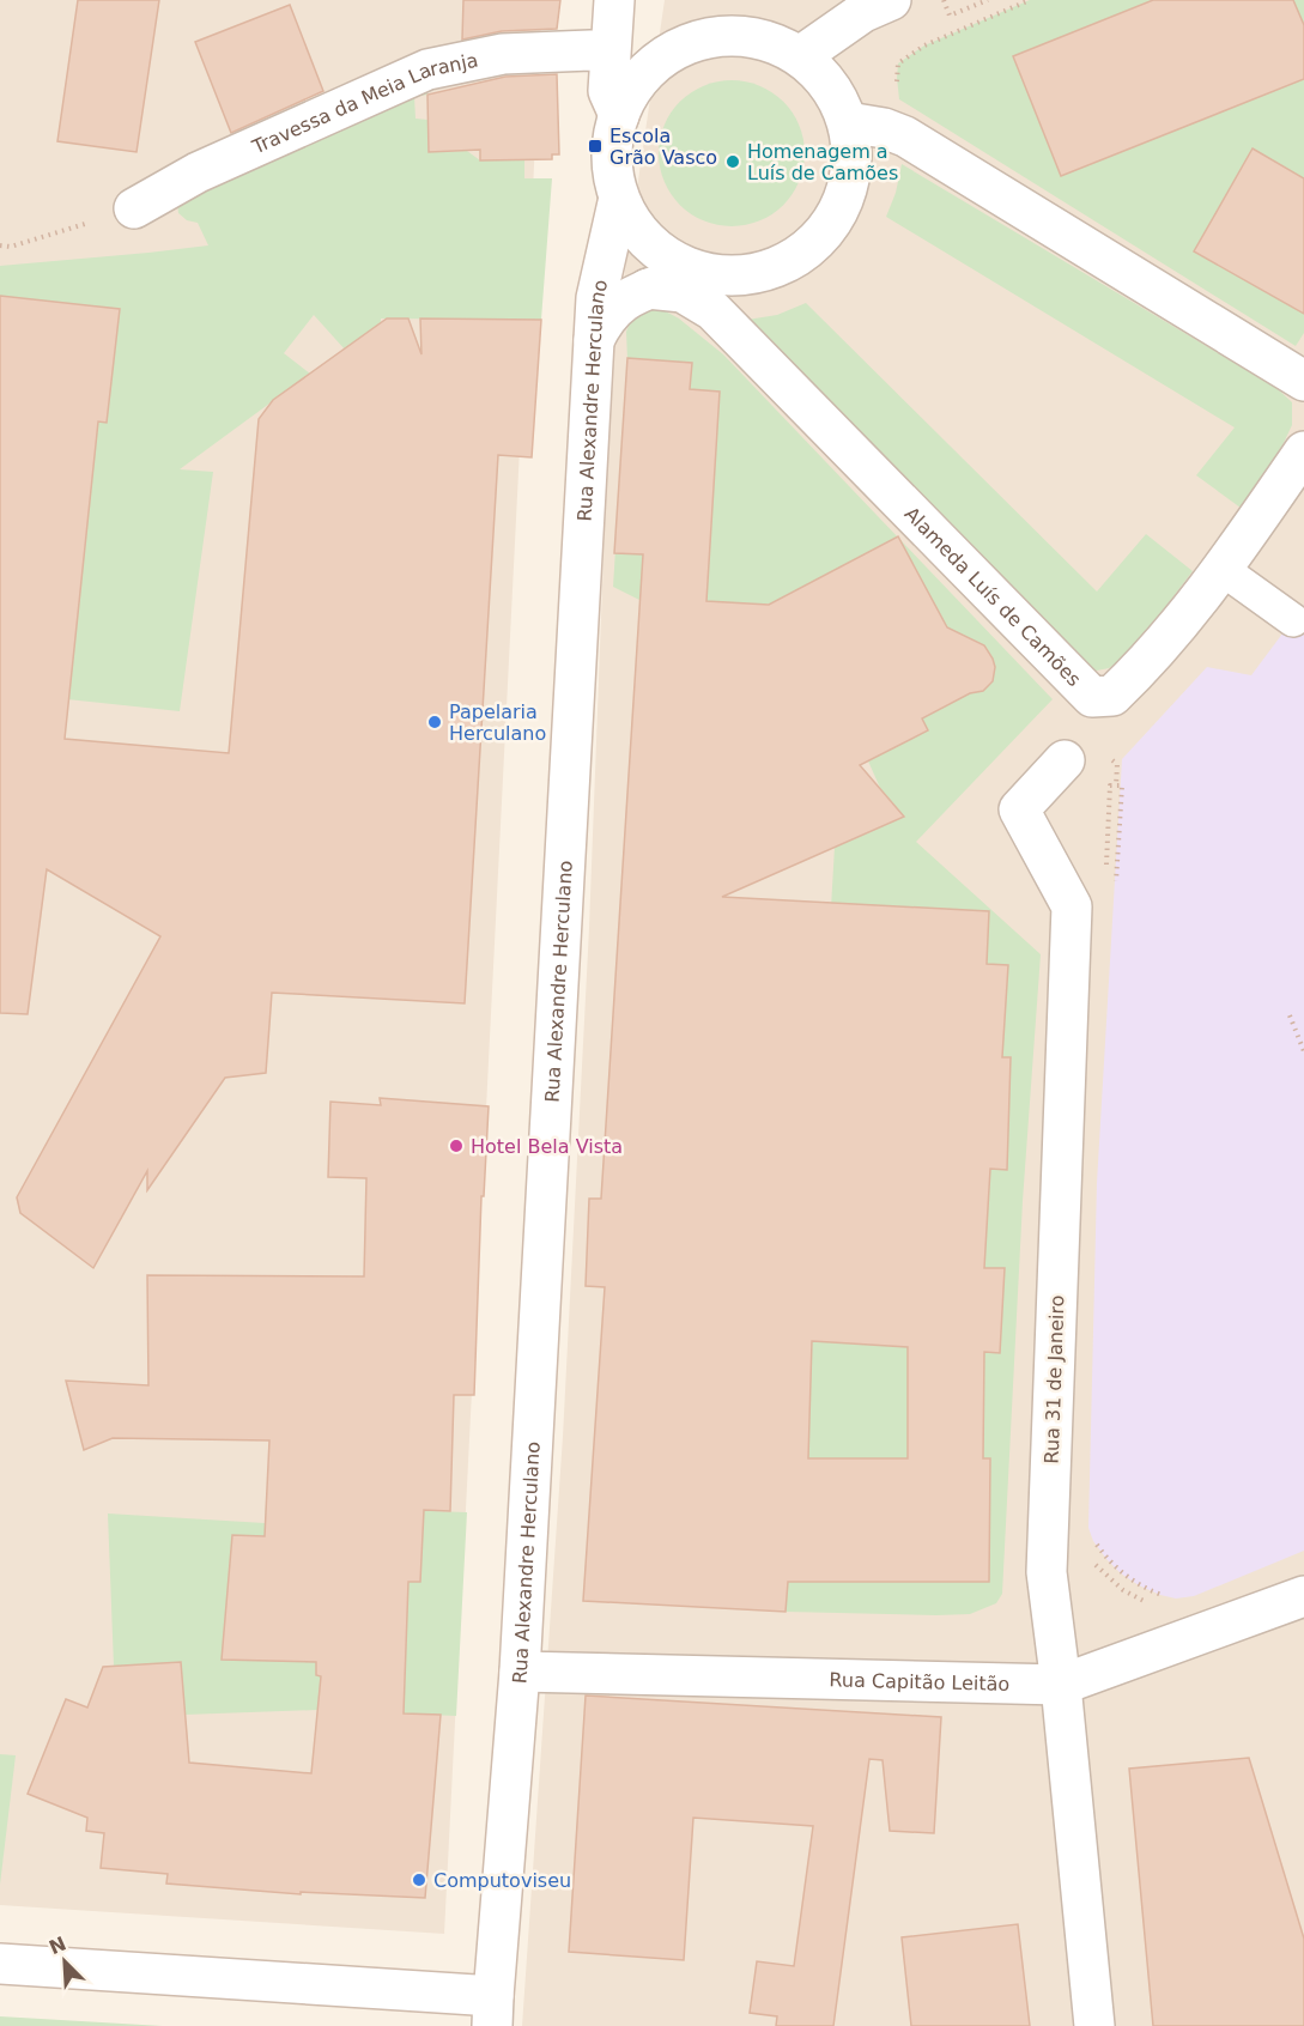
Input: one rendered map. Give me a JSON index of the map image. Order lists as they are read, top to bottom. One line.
{"streets":{"street":["Travessa da Meia Laranja","Rua Alexandre Herculano","Alameda Luís de Camões","Rua 31 de Janeiro","Rua Capitão Leitão"]},"crossings":[["Rua Alexandre Herculano","Alameda Luís de Camões"],["Rua Alexandre Herculano","Rua Capitão Leitão"],["Rua 31 de Janeiro","Rua Capitão Leitão"]],"places":{"transit":["Escola Grão Vasco"],"other":["Homenagem a Luís de Camões","Papelaria Herculano","Hotel Bela Vista","Computoviseu"]},"north":"top left"}
